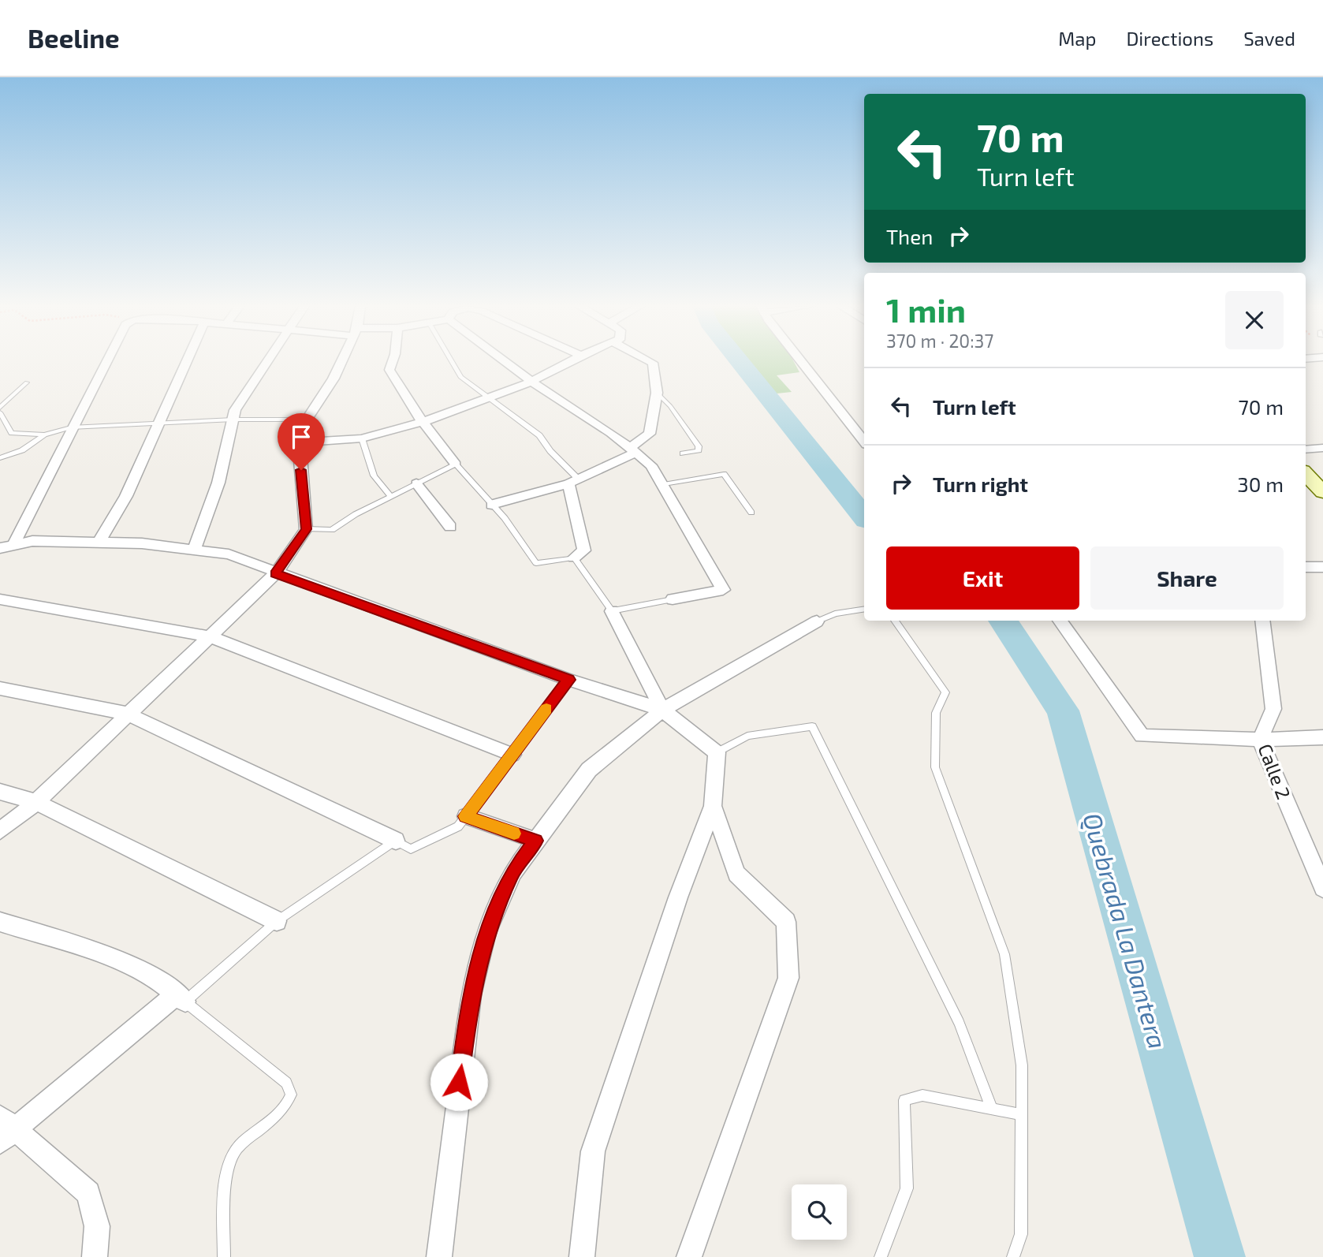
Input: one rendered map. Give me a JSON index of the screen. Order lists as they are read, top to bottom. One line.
{"streets":{"street":["Calle 2"]},"water":["Quebrada La Dantera"],"page":{"header":"Beeline","nav":["Map","Directions","Saved"],"turn":["70 m","Turn left"],"then":"Then","heading":["1 min","370 m · 20:37"],"list":[{"name":"Turn left","value":"70 m"},{"name":"Turn right","value":"30 m"}],"buttons":["Exit","Share"]}}
